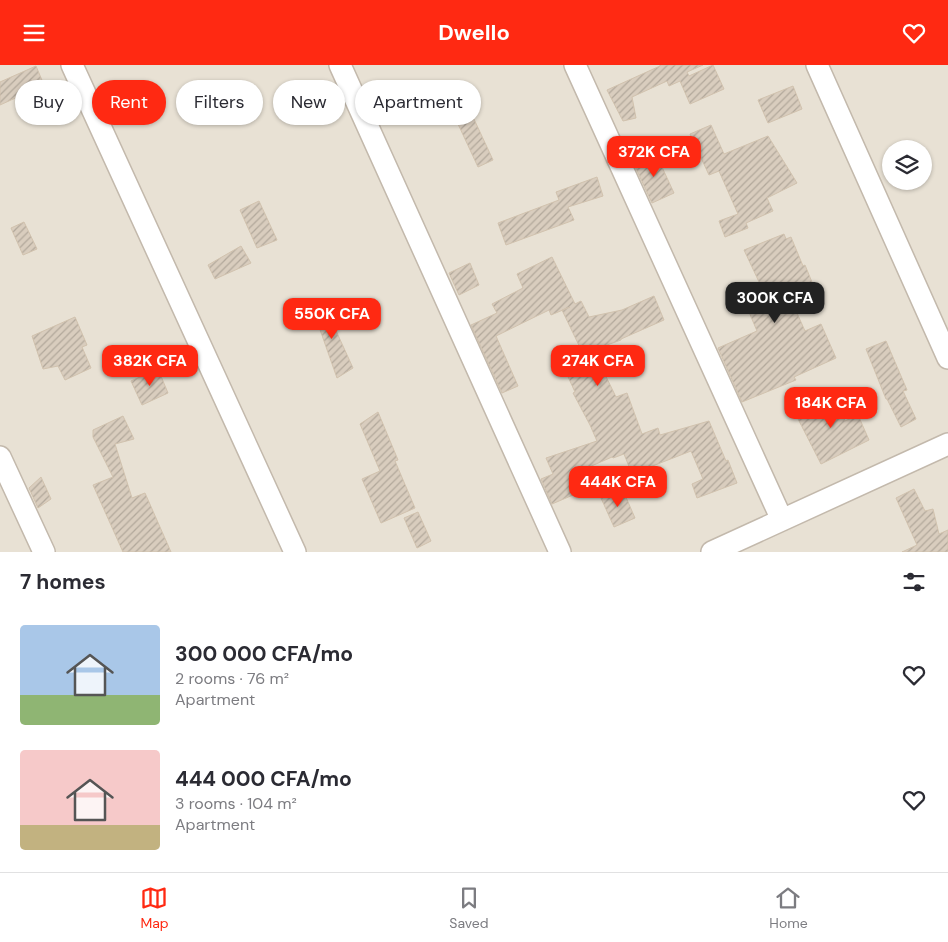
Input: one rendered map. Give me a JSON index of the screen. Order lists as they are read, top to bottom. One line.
{"page":{"header":"Dwello","chip":["Buy","Rent","Filters","New","Apartment"],"price":["372K CFA","300K CFA","550K CFA","382K CFA","274K CFA","184K CFA","444K CFA"],"heading":"7 homes","list":[{"name":"300 000 CFA/mo","note":"2 rooms · 76 m² · Apartment"},{"name":"444 000 CFA/mo","note":"3 rooms · 104 m² · Apartment"}],"tabs":["Map","Saved","Home"]}}
